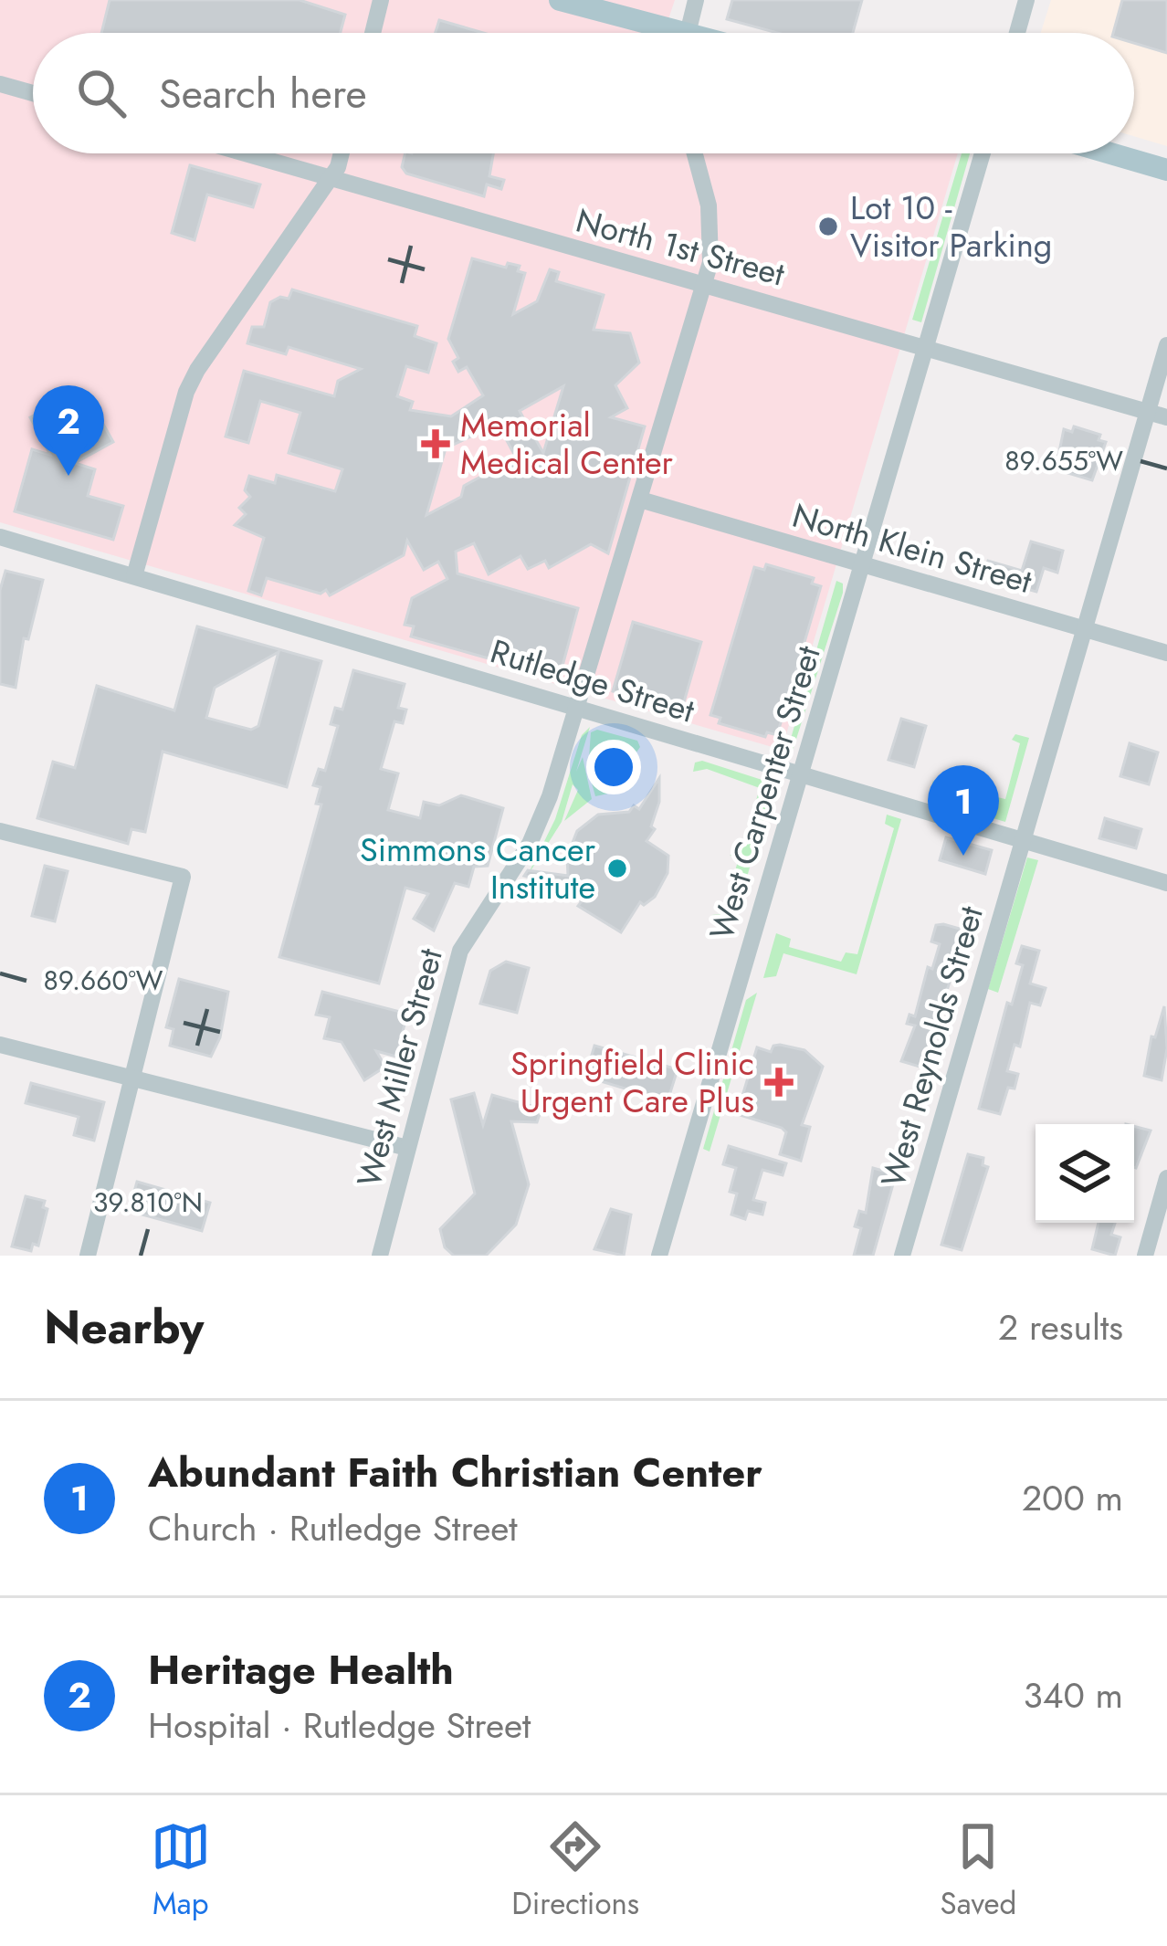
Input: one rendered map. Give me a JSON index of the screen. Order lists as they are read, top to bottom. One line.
{"streets":{"street":["North 1st Street","North Klein Street","Rutledge Street","West Carpenter Street","West Reynolds Street","West Miller Street"]},"crossings":[["North 1st Street","West Carpenter Street"],["North 1st Street","West Reynolds Street"],["North 1st Street","West Miller Street"],["North Klein Street","West Carpenter Street"],["North Klein Street","West Reynolds Street"],["North Klein Street","West Miller Street"],["Rutledge Street","West Carpenter Street"],["Rutledge Street","West Reynolds Street"],["Rutledge Street","West Miller Street"]],"places":{"other":["Lot 10 - Visitor Parking","Simmons Cancer Institute"],"health":["Memorial Medical Center","Springfield Clinic Urgent Care Plus"]},"page":{"search":"Search here","pins":["2","1"],"heading":["Nearby","2 results"],"list":[{"mark":"1","name":"Abundant Faith Christian Center","note":"Church · Rutledge Street","value":"200 m"},{"mark":"2","name":"Heritage Health","note":"Hospital · Rutledge Street","value":"340 m"}],"nav":["Map","Directions","Saved"]},"coordinates":["89.655°W","89.660°W","39.810°N"]}
